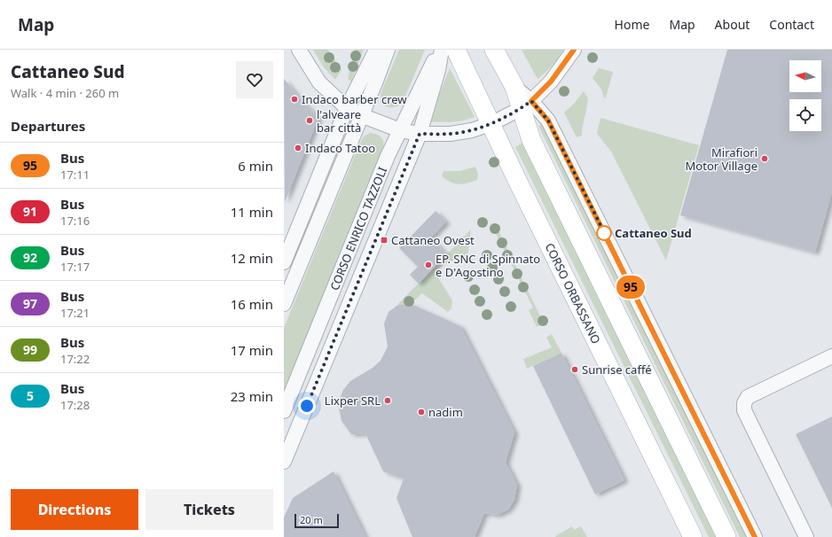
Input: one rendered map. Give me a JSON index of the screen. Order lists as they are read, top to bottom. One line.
{"streets":{"main road":["CORSO ORBASSANO"],"street":["CORSO ENRICO TAZZOLI"]},"places":{"other":["Indaco barber crew","l'alveare bar città","Indaco Tatoo","Mirafiori Motor Village","Cattaneo Sud","EP. SNC di Spinnato e D'Agostino","Sunrise caffé","Lixper SRL","nadim"],"transit":["Cattaneo Ovest"]},"lines":["bus line 95"],"scale_bar":"20 m","north":"left","page":{"header":"Map","nav":["Home","Map","About","Contact"],"heading":[["Cattaneo Sud","Walk · 4 min · 260 m"],"Departures"],"on_map":"95","list":[{"mark":"95","name":"Bus","note":"17:11","value":"6 min"},{"mark":"91","name":"Bus","note":"17:16","value":"11 min"},{"mark":"92","name":"Bus","note":"17:17","value":"12 min"},{"mark":"97","name":"Bus","note":"17:21","value":"16 min"},{"mark":"99","name":"Bus","note":"17:22","value":"17 min"},{"mark":"5","name":"Bus","note":"17:28","value":"23 min"}],"buttons":["Directions","Tickets"],"scale":"20 m"}}
